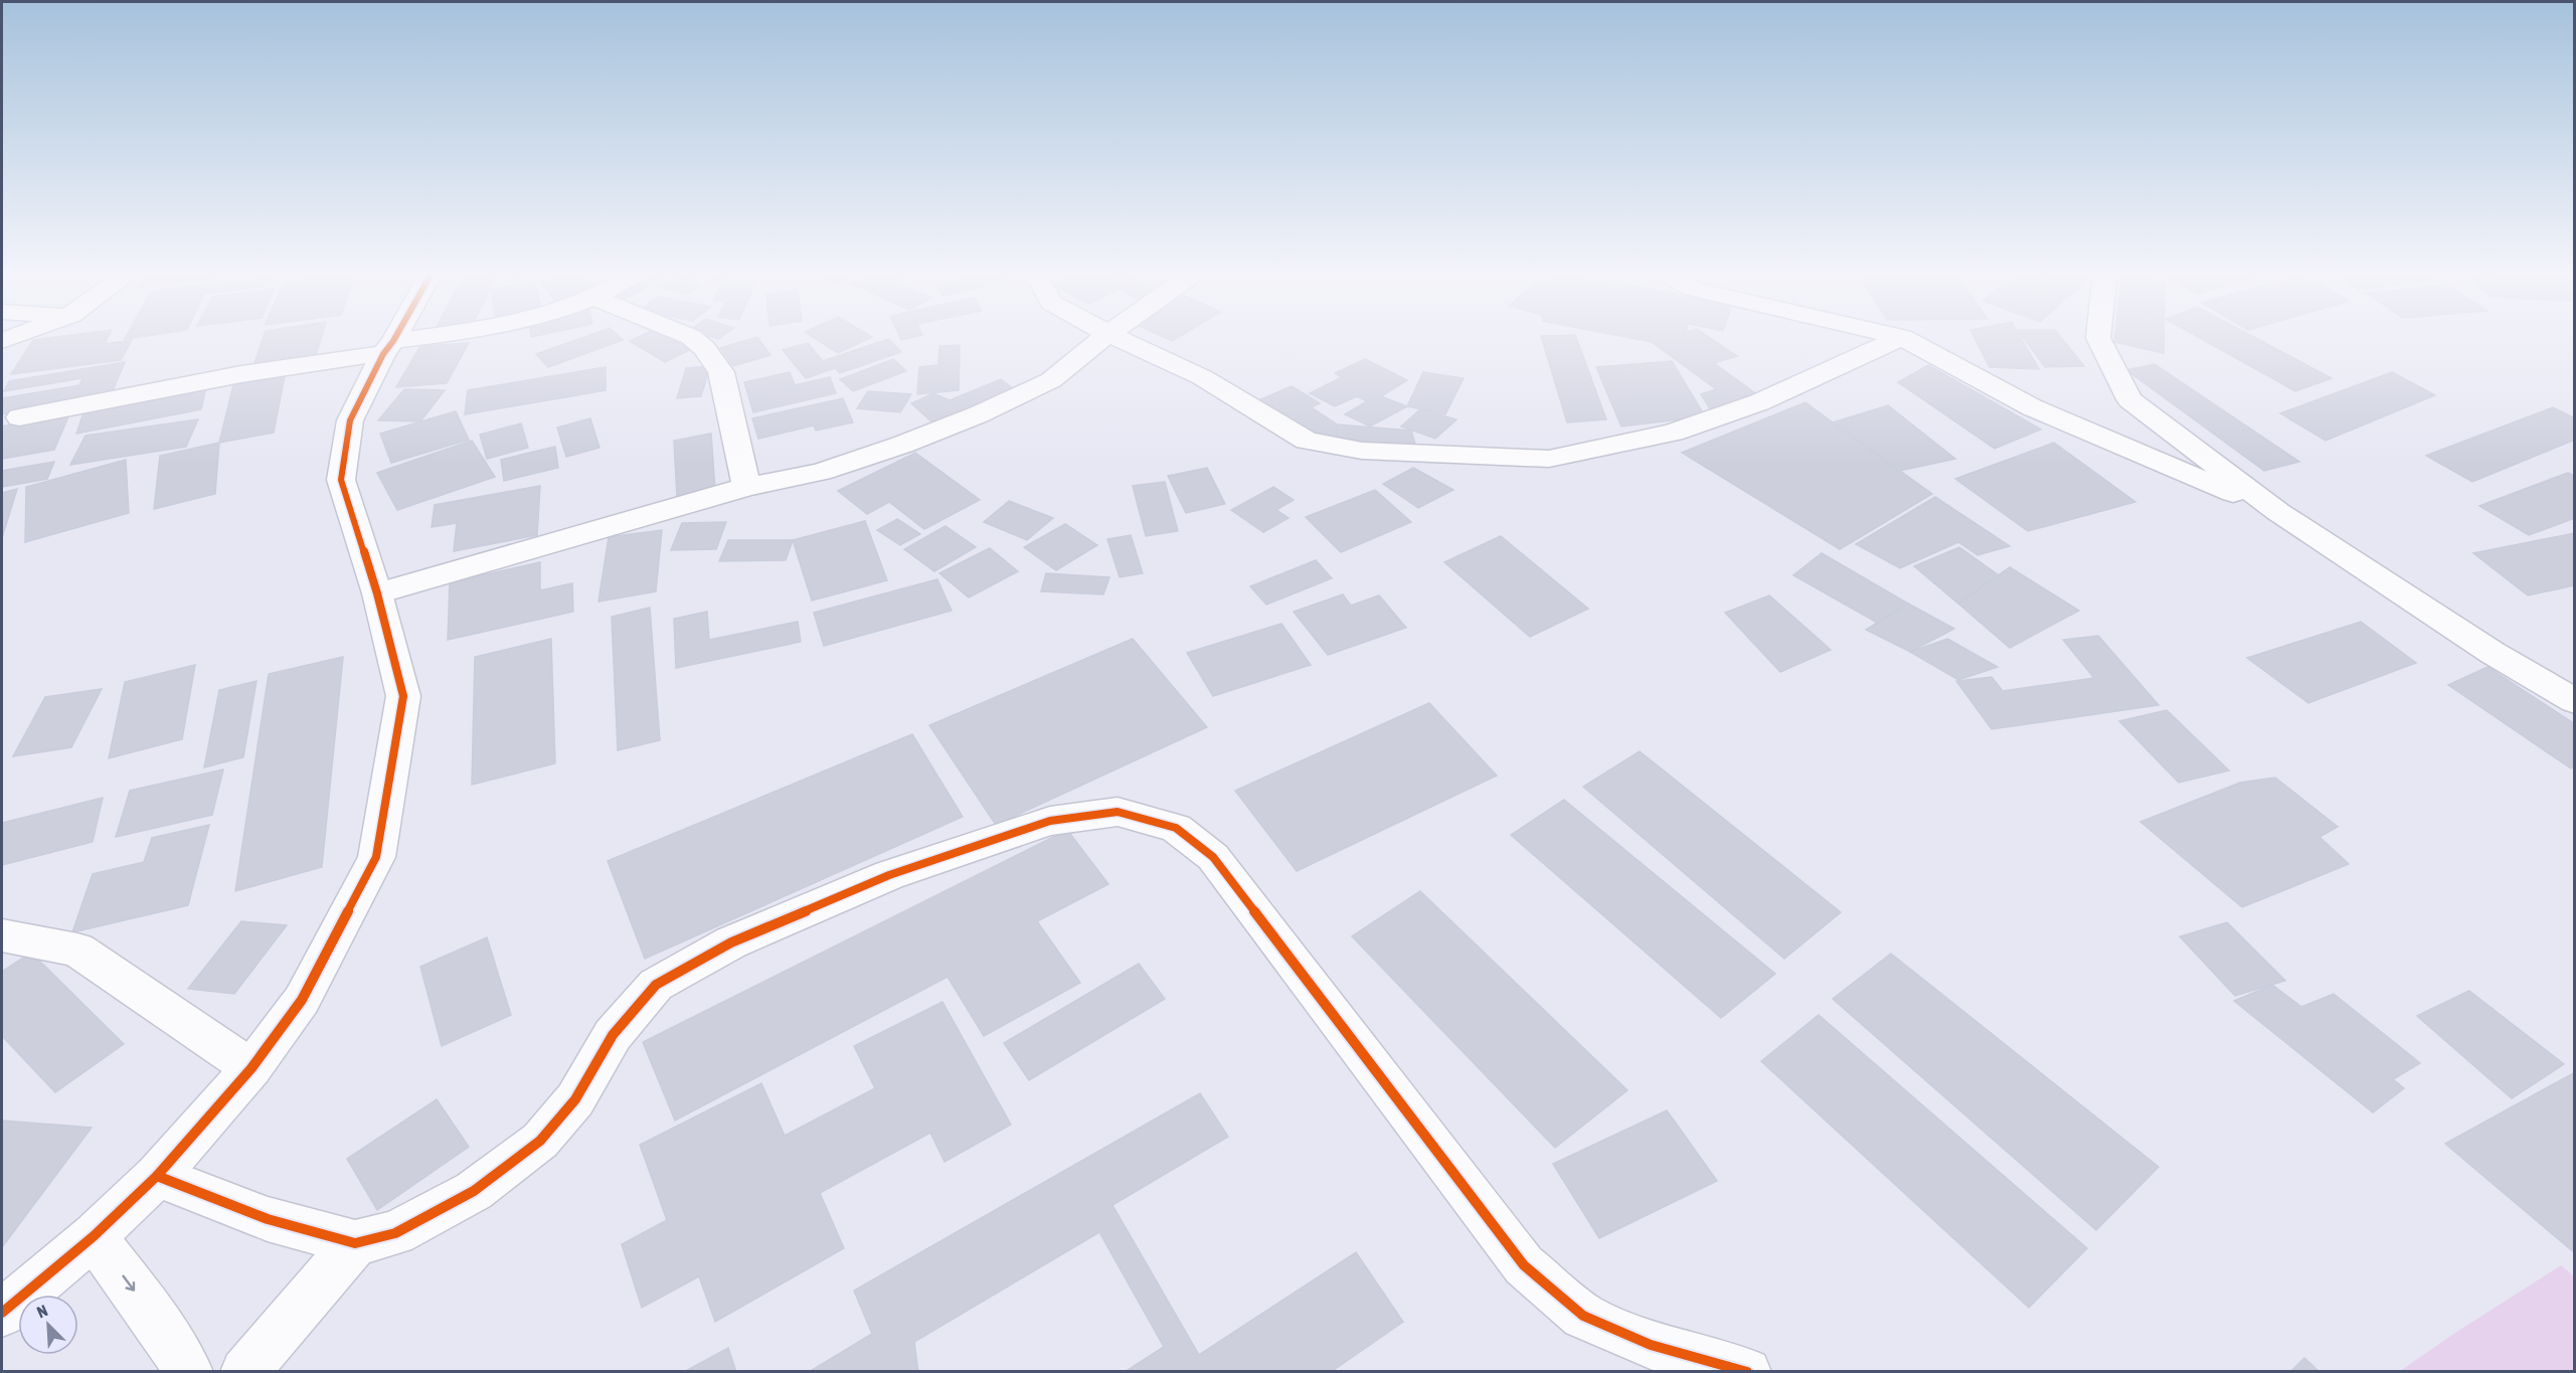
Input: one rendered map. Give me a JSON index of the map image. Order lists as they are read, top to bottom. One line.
{"north":"top left"}
